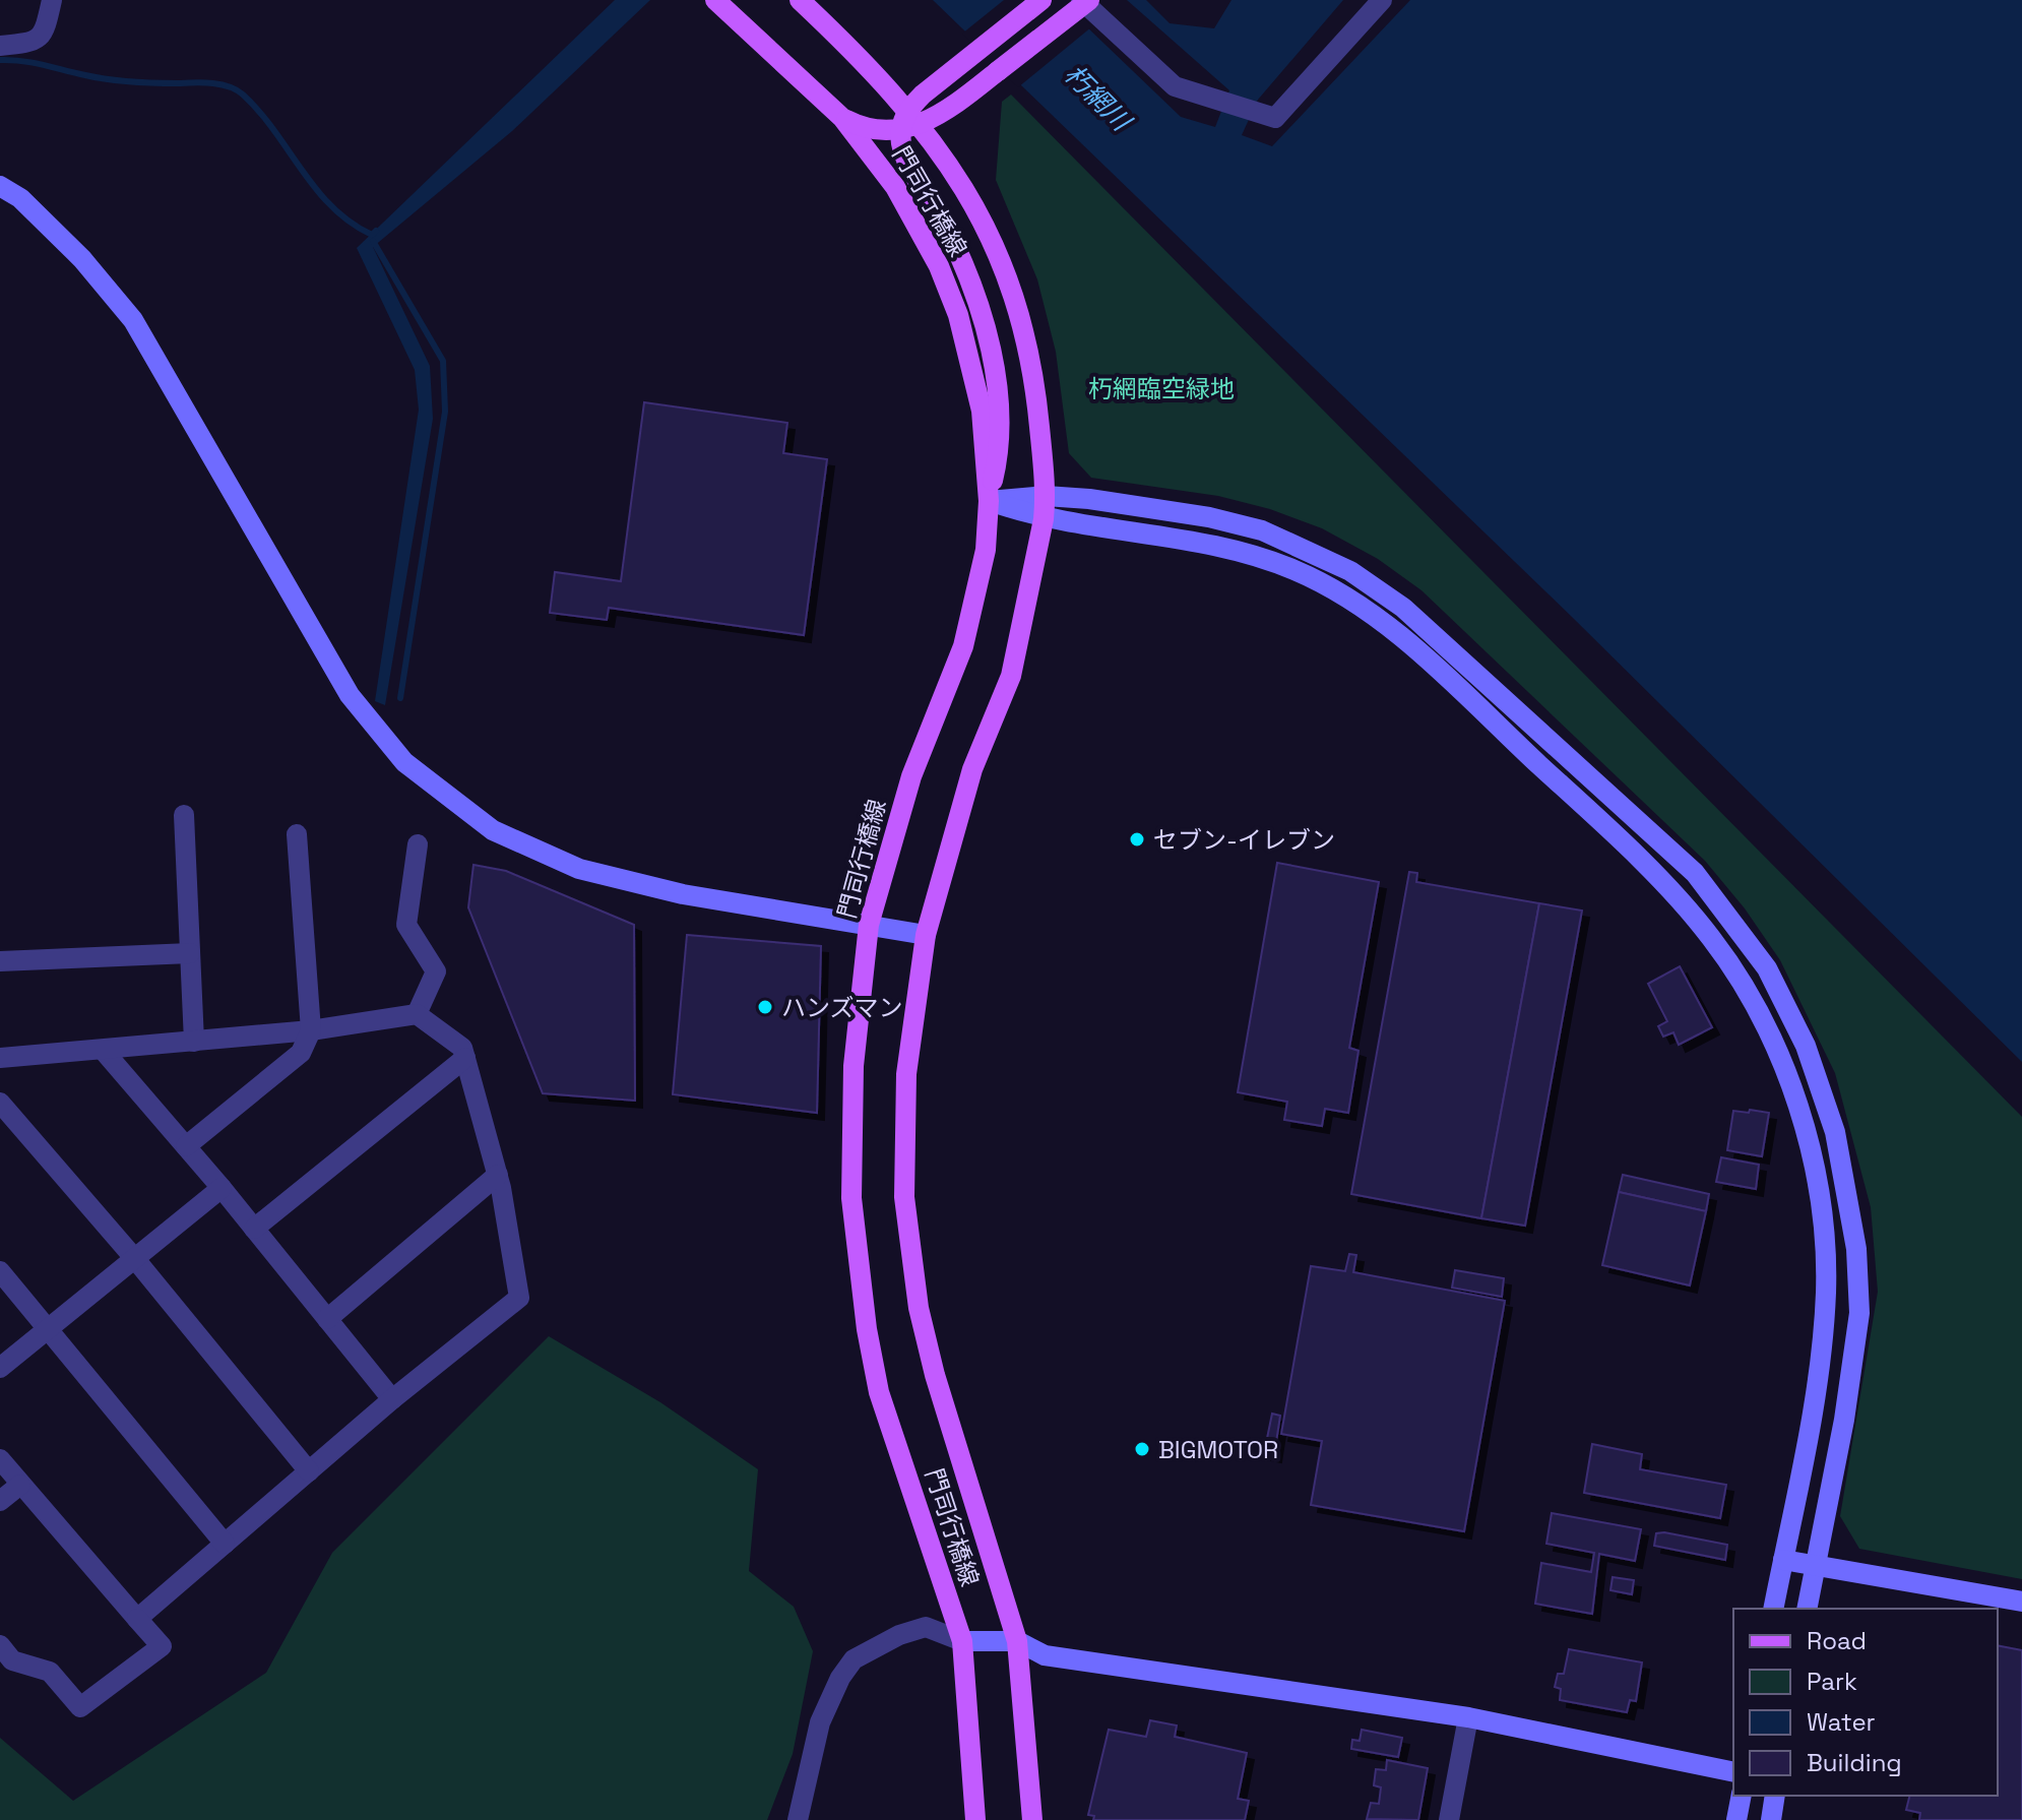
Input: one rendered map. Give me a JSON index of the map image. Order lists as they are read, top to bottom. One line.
{"streets":{"main road":["門司行橋線"]},"water":["朽網川"],"parks":["朽網臨空緑地"],"places":["セブン-イレブン","ハンズマン","BIGMOTOR"],"legend":["Road","Park","Water","Building"]}
